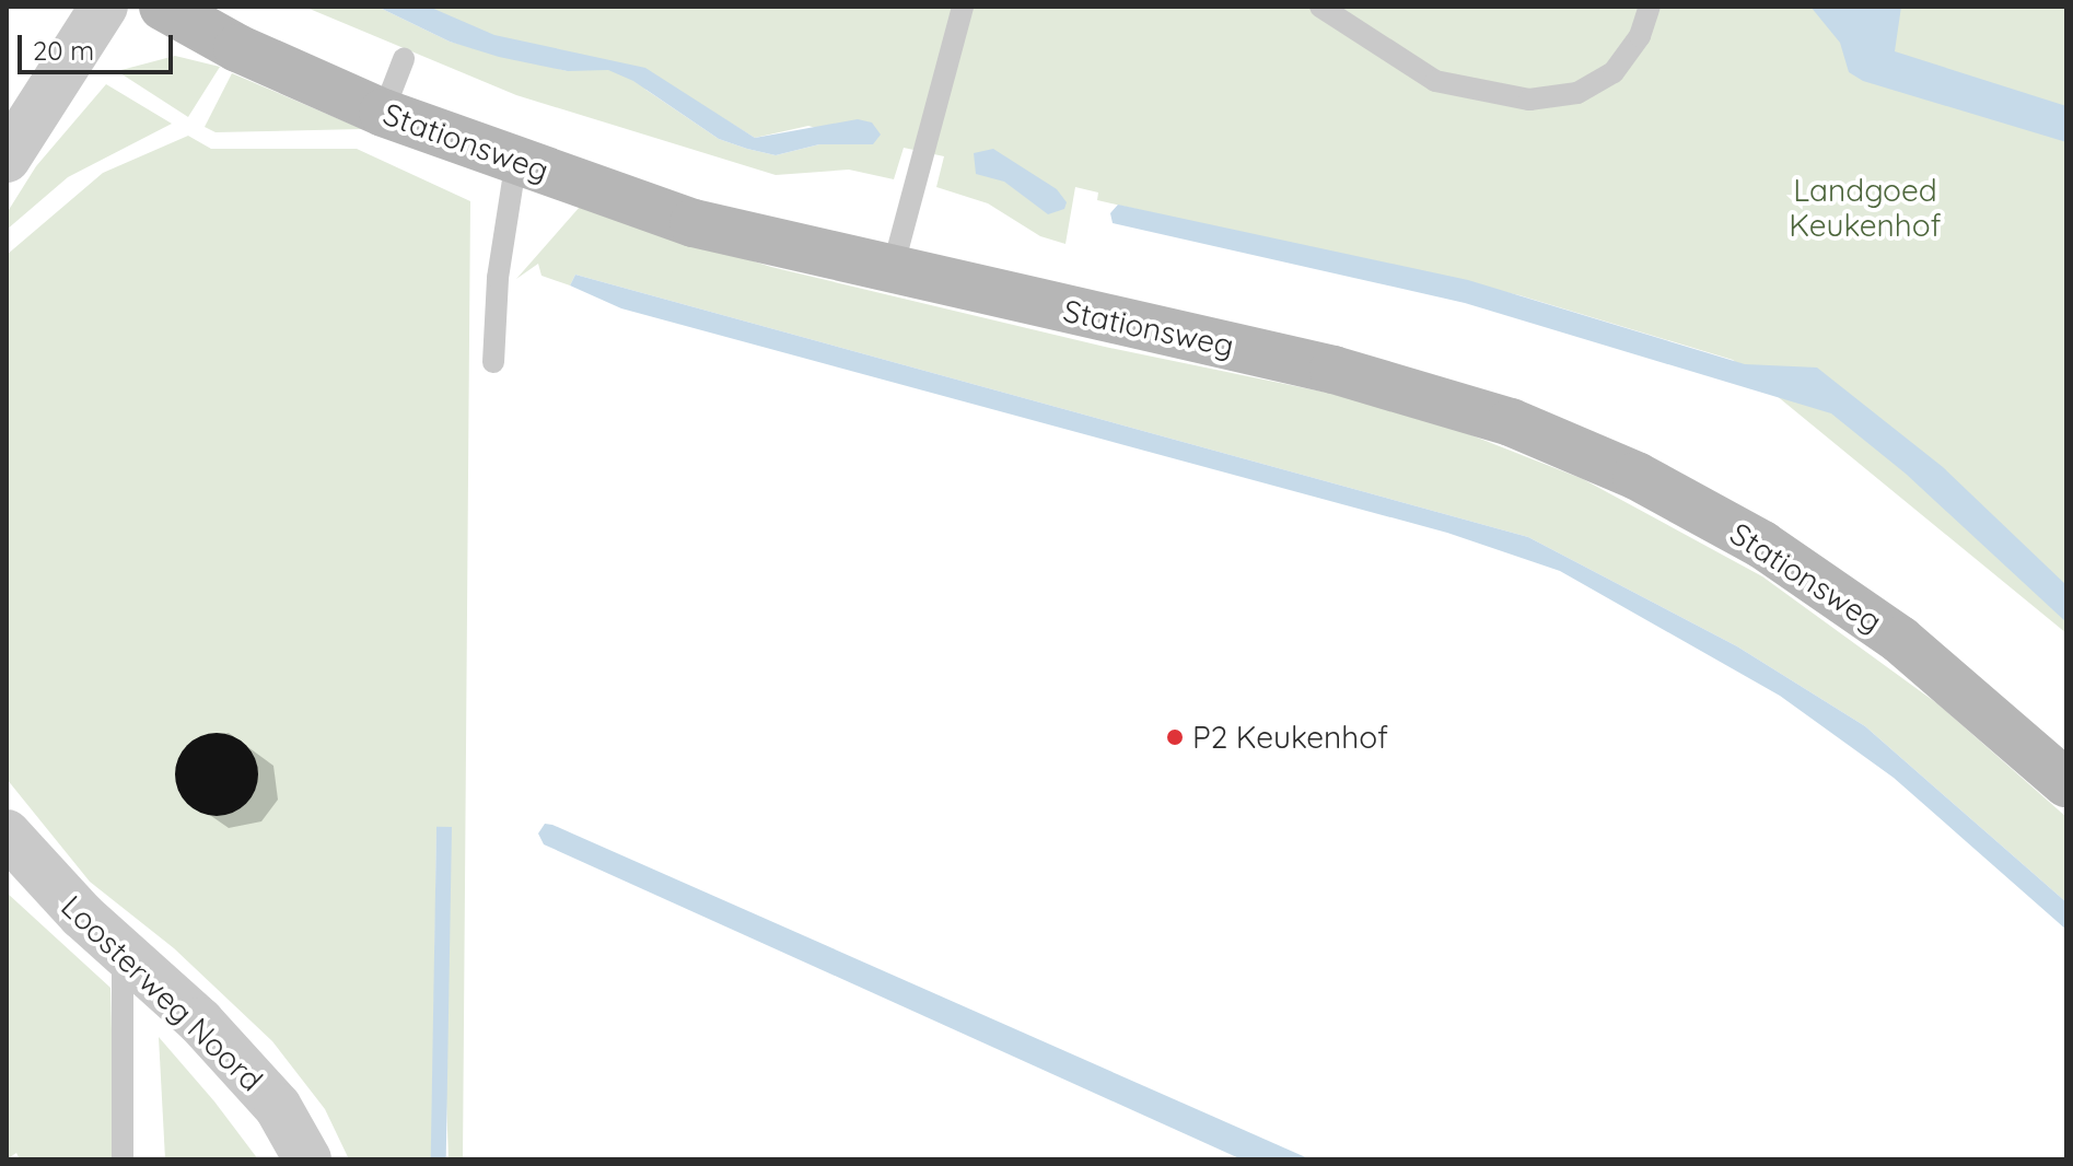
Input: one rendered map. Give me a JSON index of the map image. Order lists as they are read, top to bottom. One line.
{"streets":{"main road":["Stationsweg"],"street":["Loosterweg Noord"]},"parks":["Landgoed Keukenhof"],"places":["P2 Keukenhof"],"scale_bar":"20 m"}
